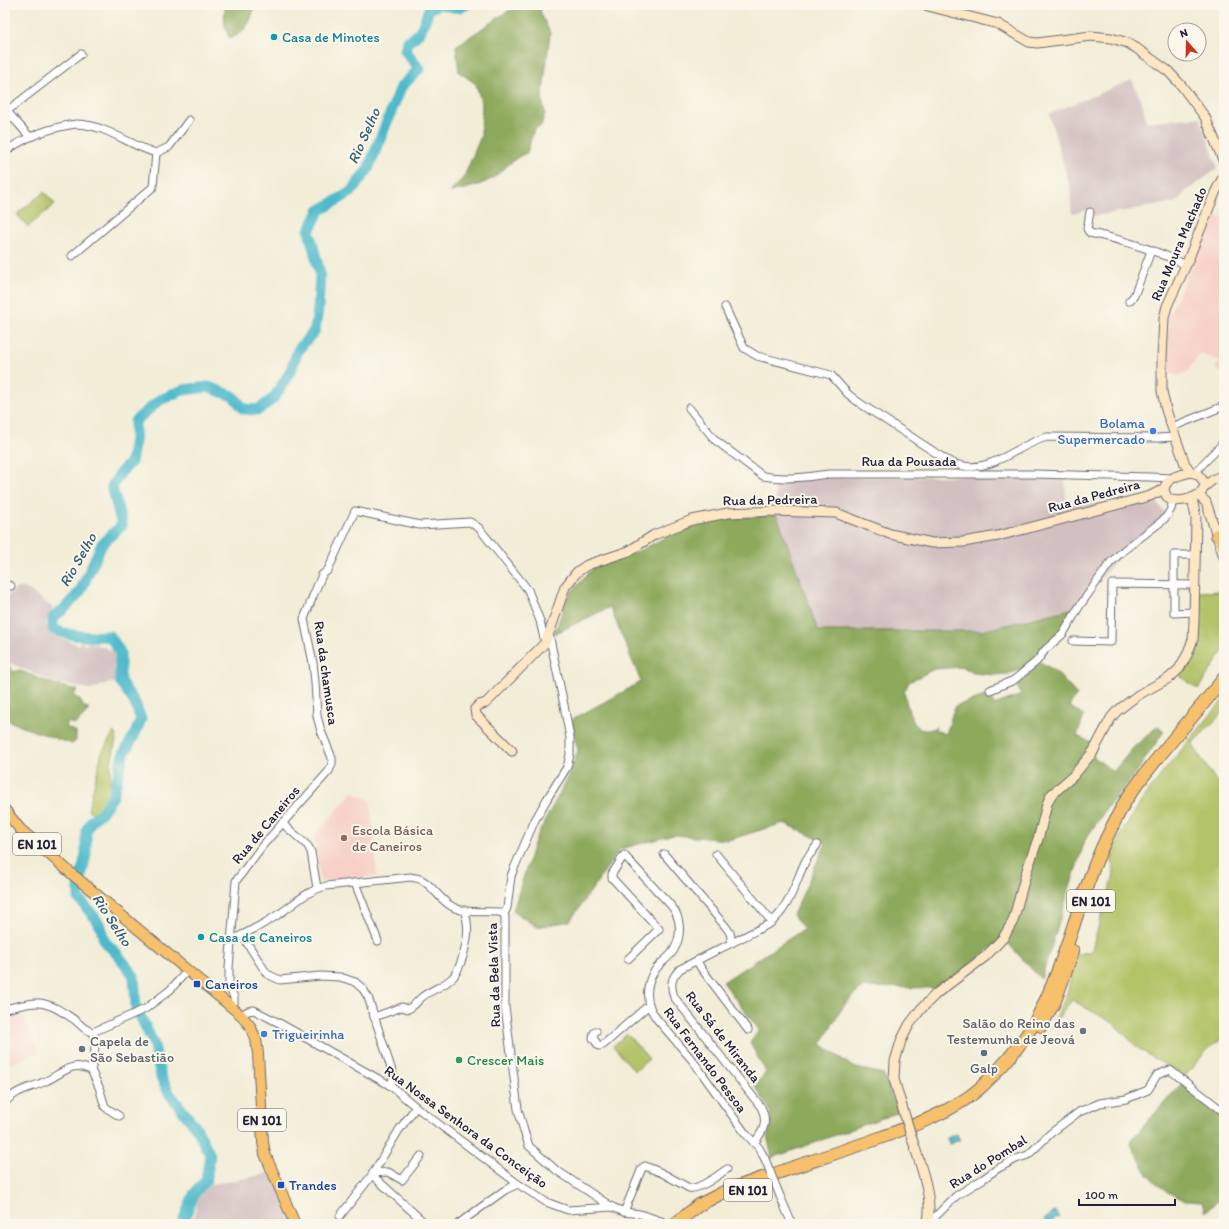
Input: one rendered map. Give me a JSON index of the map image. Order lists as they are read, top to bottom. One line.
{"streets":{"highway":["EN 101"],"street":["Rua Moura Machado","Rua da Pousada","Rua da Pedreira","Rua da chamusca","Rua de Caneiros","Rua da Bela Vista","Rua Sá de Miranda","Rua Fernando Pessoa","Rua Nossa Senhora da Conceição","Rua do Pombal"]},"crossings":[["Rua da Pedreira","Rua da Bela Vista"],["Rua da chamusca","Rua de Caneiros"],["Rua da chamusca","Rua da Bela Vista"],["Rua de Caneiros","EN 101"],["EN 101","Rua Nossa Senhora da Conceição"],["Rua da Bela Vista","Rua Nossa Senhora da Conceição"],["Rua Sá de Miranda","Rua Fernando Pessoa"]],"water":["Rio Selho"],"places":{"other":["Casa de Minotes","Bolama Supermercado","Escola Básica de Caneiros","Casa de Caneiros","Salão do Reino das Testemunha de Jeová","Trigueirinha","Capela de São Sebastião","Galp","Crescer Mais"],"transit":["Caneiros","Trandes"]},"scale_bar":"100 m","north":"top"}
